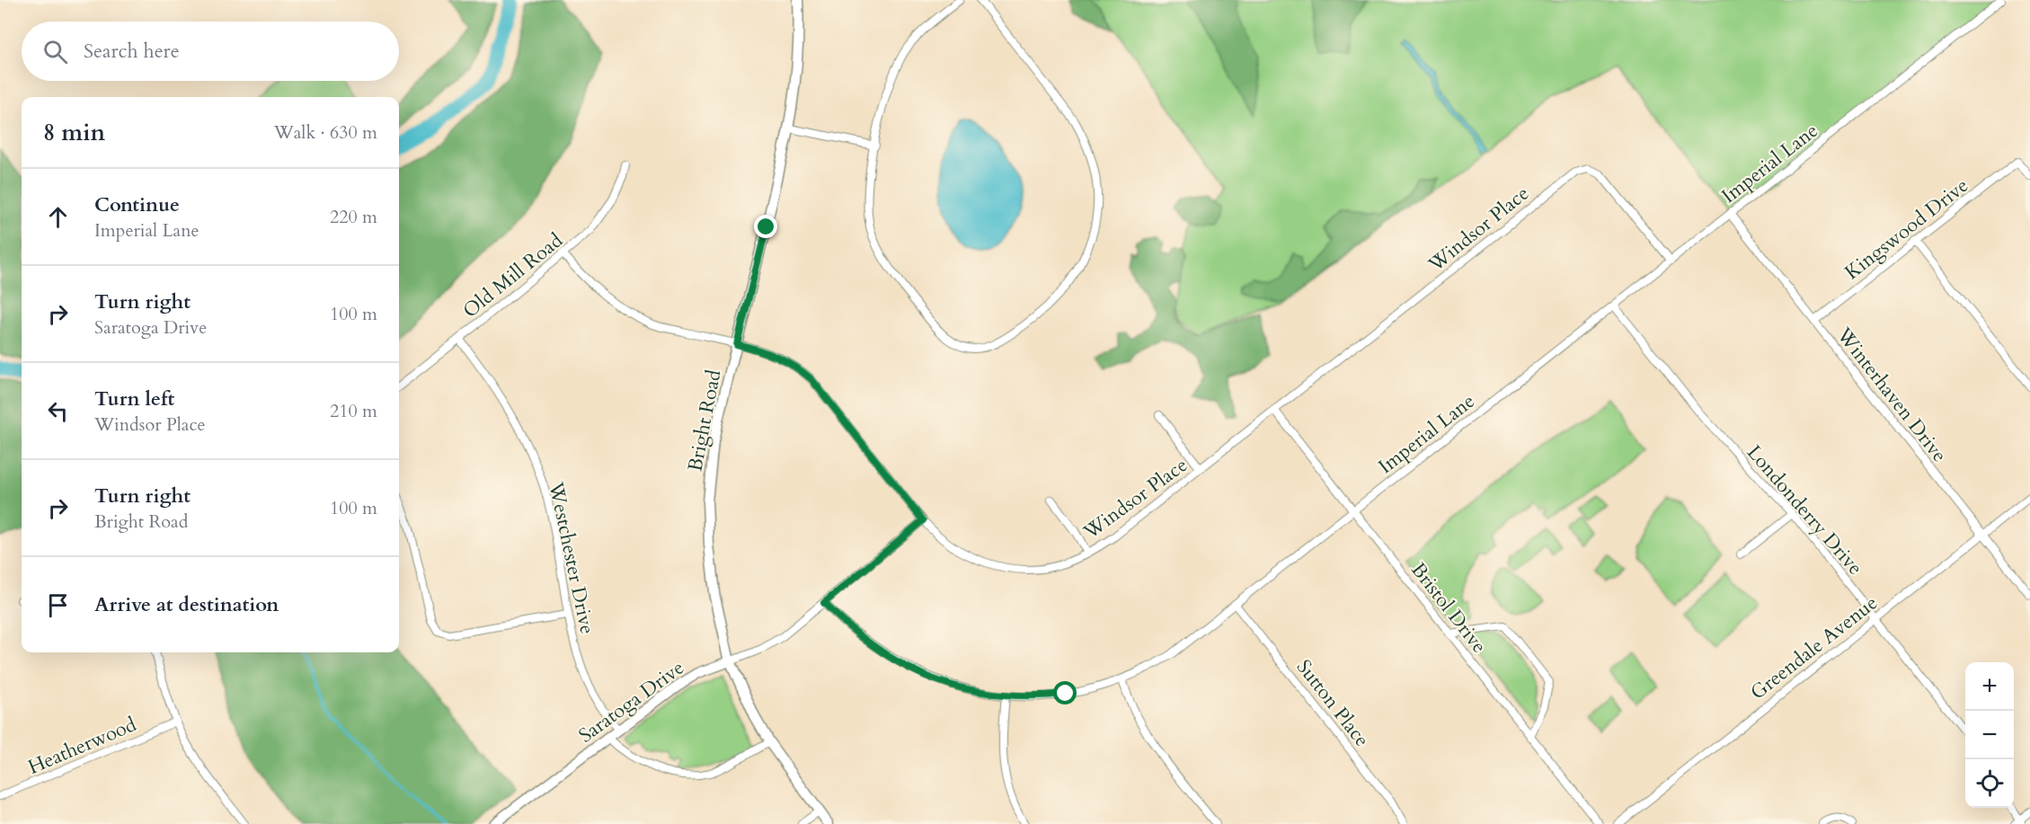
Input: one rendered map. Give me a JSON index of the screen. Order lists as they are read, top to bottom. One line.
{"streets":{"main road":["Bright Road","Saratoga Drive"],"street":["Imperial Lane","Windsor Place","Kingswood Drive","Old Mill Road","Winterhaven Drive","Londonderry Drive","Westchester Drive","Bristol Drive","Greendale Avenue","Sutton Place","Heatherwood"]},"crossings":[["Imperial Lane","Windsor Place"],["Imperial Lane","Winterhaven Drive"],["Imperial Lane","Londonderry Drive"],["Imperial Lane","Bristol Drive"],["Imperial Lane","Saratoga Drive"],["Imperial Lane","Sutton Place"],["Windsor Place","Old Mill Road"],["Windsor Place","Bright Road"],["Windsor Place","Bristol Drive"],["Windsor Place","Saratoga Drive"],["Kingswood Drive","Winterhaven Drive"],["Old Mill Road","Westchester Drive"],["Winterhaven Drive","Greendale Avenue"],["Bright Road","Saratoga Drive"],["Londonderry Drive","Greendale Avenue"],["Westchester Drive","Saratoga Drive"]],"page":{"search":"Search here","heading":["8 min","Walk · 630 m"],"list":[["Continue","Imperial Lane","220 m"],["Turn right","Saratoga Drive","100 m"],["Turn left","Windsor Place","210 m"],["Turn right","Bright Road","100 m"],"Arrive at destination"],"map_buttons":["+","−"]}}
